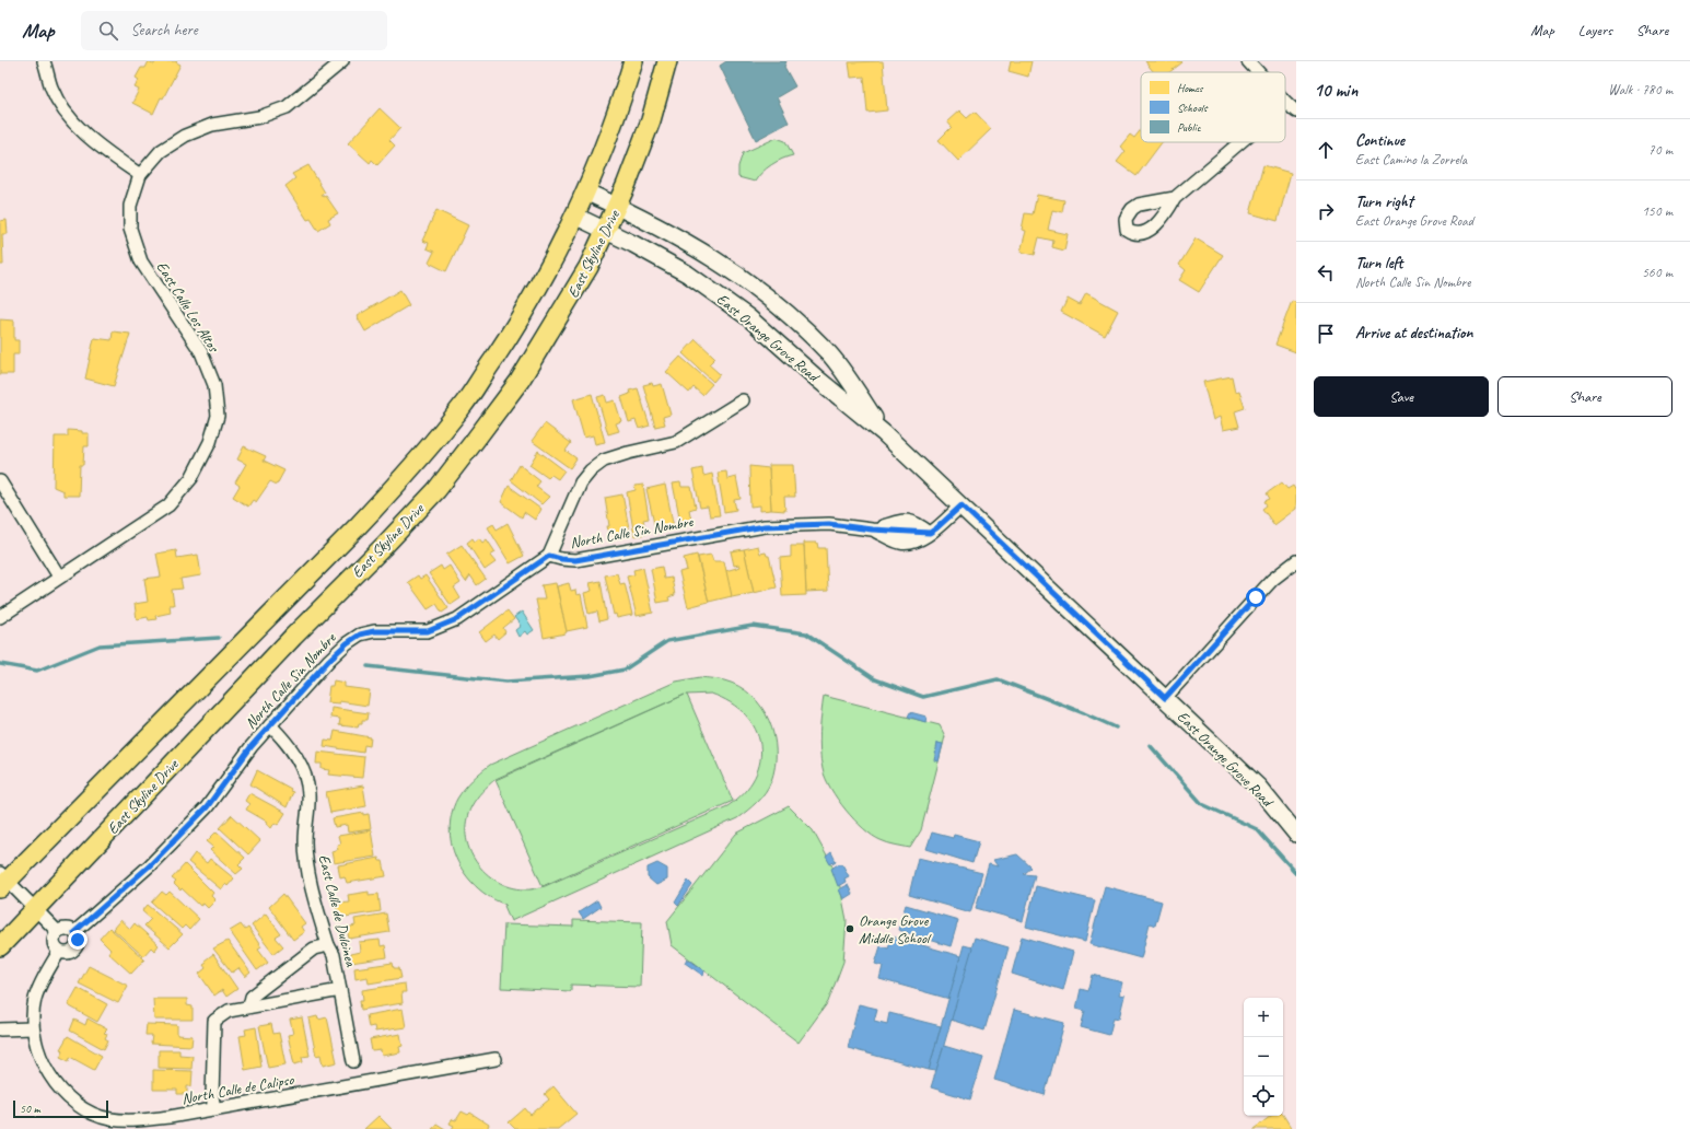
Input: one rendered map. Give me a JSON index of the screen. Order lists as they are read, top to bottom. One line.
{"streets":{"main road":["East Skyline Drive","East Orange Grove Road"],"street":["East Calle Los Altos","North Calle Sin Nombre","East Calle de Dulcinea","North Calle de Calipso"]},"crossings":[["East Skyline Drive","East Orange Grove Road"],["East Orange Grove Road","North Calle Sin Nombre"],["North Calle Sin Nombre","East Calle de Dulcinea"]],"places":["Orange Grove Middle School"],"legend":["Homes","Schools","Public"],"scale_bar":"50 m","page":{"header":"Map","search":"Search here","nav":["Map","Layers","Share"],"heading":["10 min","Walk · 780 m"],"list":[["Continue","East Camino la Zorrela","70 m"],["Turn right","East Orange Grove Road","150 m"],["Turn left","North Calle Sin Nombre","560 m"],"Arrive at destination"],"buttons":["Save","Share"],"map_buttons":["+","−"],"scale":"50 m"}}
